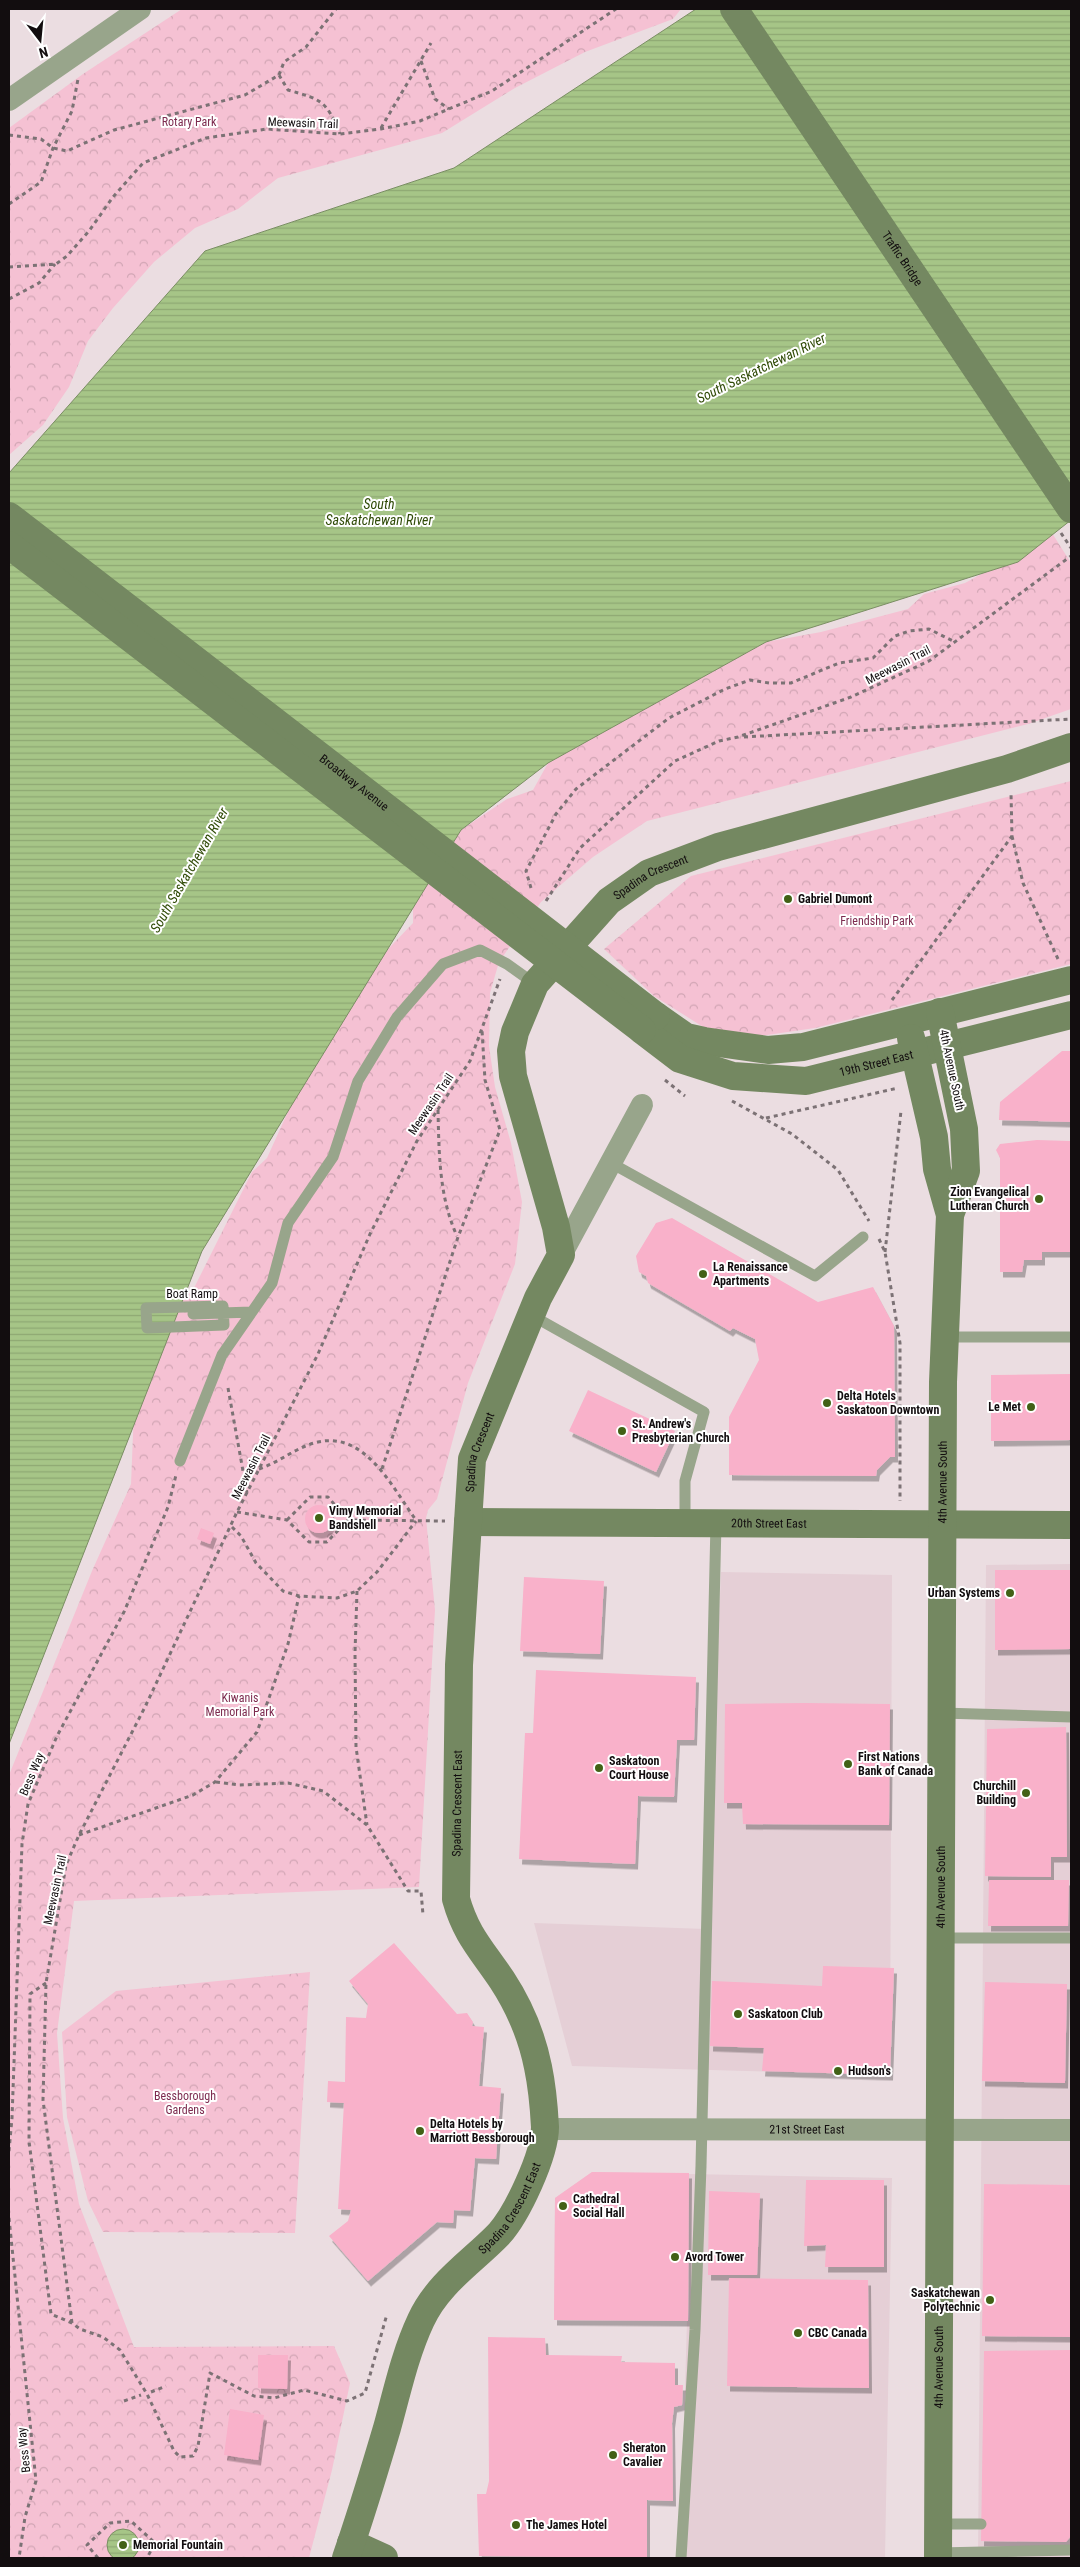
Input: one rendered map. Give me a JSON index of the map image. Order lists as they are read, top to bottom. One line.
{"streets":{"main road":["Traffic Bridge","Broadway Avenue","Spadina Crescent","19th Street East","4th Avenue South","20th Street East","Spadina Crescent East"],"street":["21st Street East"],"lane":["Boat Ramp"],"path":["Meewasin Trail","Bess Way"]},"crossings":[["Broadway Avenue","19th Street East"],["Broadway Avenue","4th Avenue South"],["Spadina Crescent","20th Street East"],["Spadina Crescent","Spadina Crescent East"],["19th Street East","4th Avenue South"],["4th Avenue South","20th Street East"],["4th Avenue South","21st Street East"],["Spadina Crescent East","21st Street East"]],"water":["South Saskatchewan River"],"parks":["Rotary Park","Friendship Park","Kiwanis Memorial Park","Bessborough Gardens"],"places":["Gabriel Dumont","Zion Evangelical Lutheran Church","La Renaissance Apartments","Delta Hotels Saskatoon Downtown","Le Met","St. Andrew's Presbyterian Church","Vimy Memorial Bandshell","Urban Systems","First Nations Bank of Canada","Saskatoon Court House","Churchill Building","Saskatoon Club","Hudson's","Delta Hotels by Marriott Bessborough","Cathedral Social Hall","Avord Tower","Saskatchewan Polytechnic","CBC Canada","Sheraton Cavalier","The James Hotel","Memorial Fountain"],"north":"bottom"}
